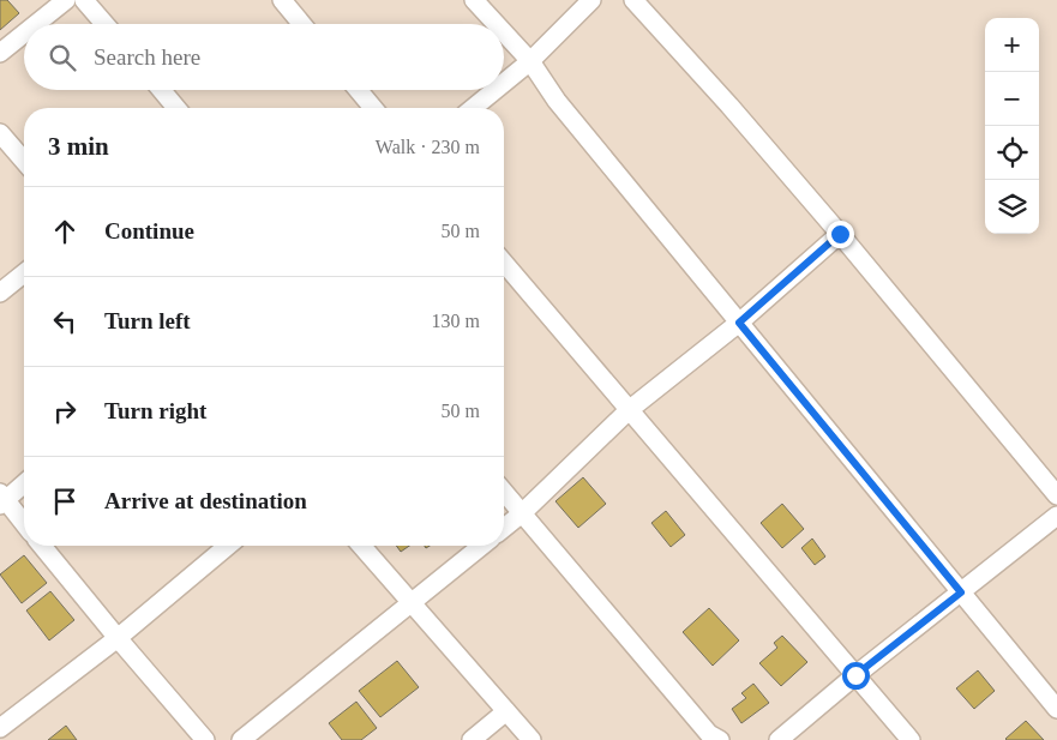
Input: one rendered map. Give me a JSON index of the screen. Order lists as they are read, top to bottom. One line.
{"page":{"map_buttons":["+","−"],"search":"Search here","heading":["3 min","Walk · 230 m"],"list":[["Continue","50 m"],["Turn left","130 m"],["Turn right","50 m"],"Arrive at destination"]}}
